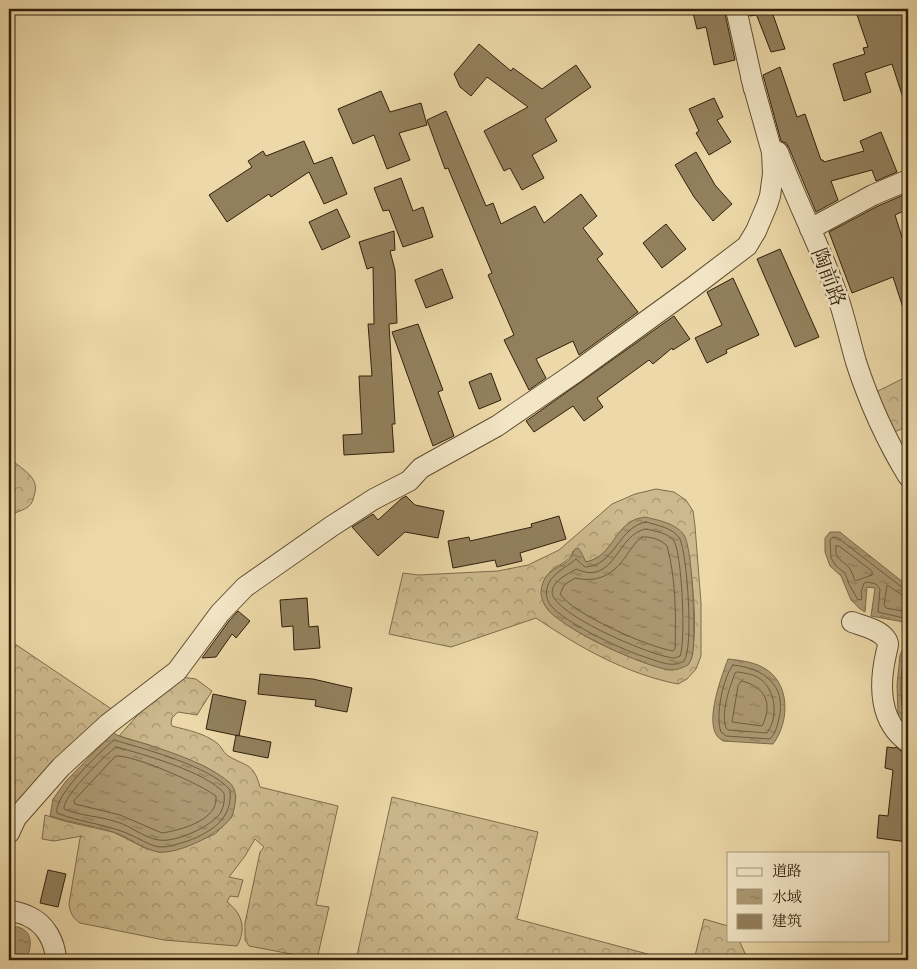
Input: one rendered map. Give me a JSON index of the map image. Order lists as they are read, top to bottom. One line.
{"streets":{"street":["陶前路"]},"legend":["道路","水域","建筑"]}
